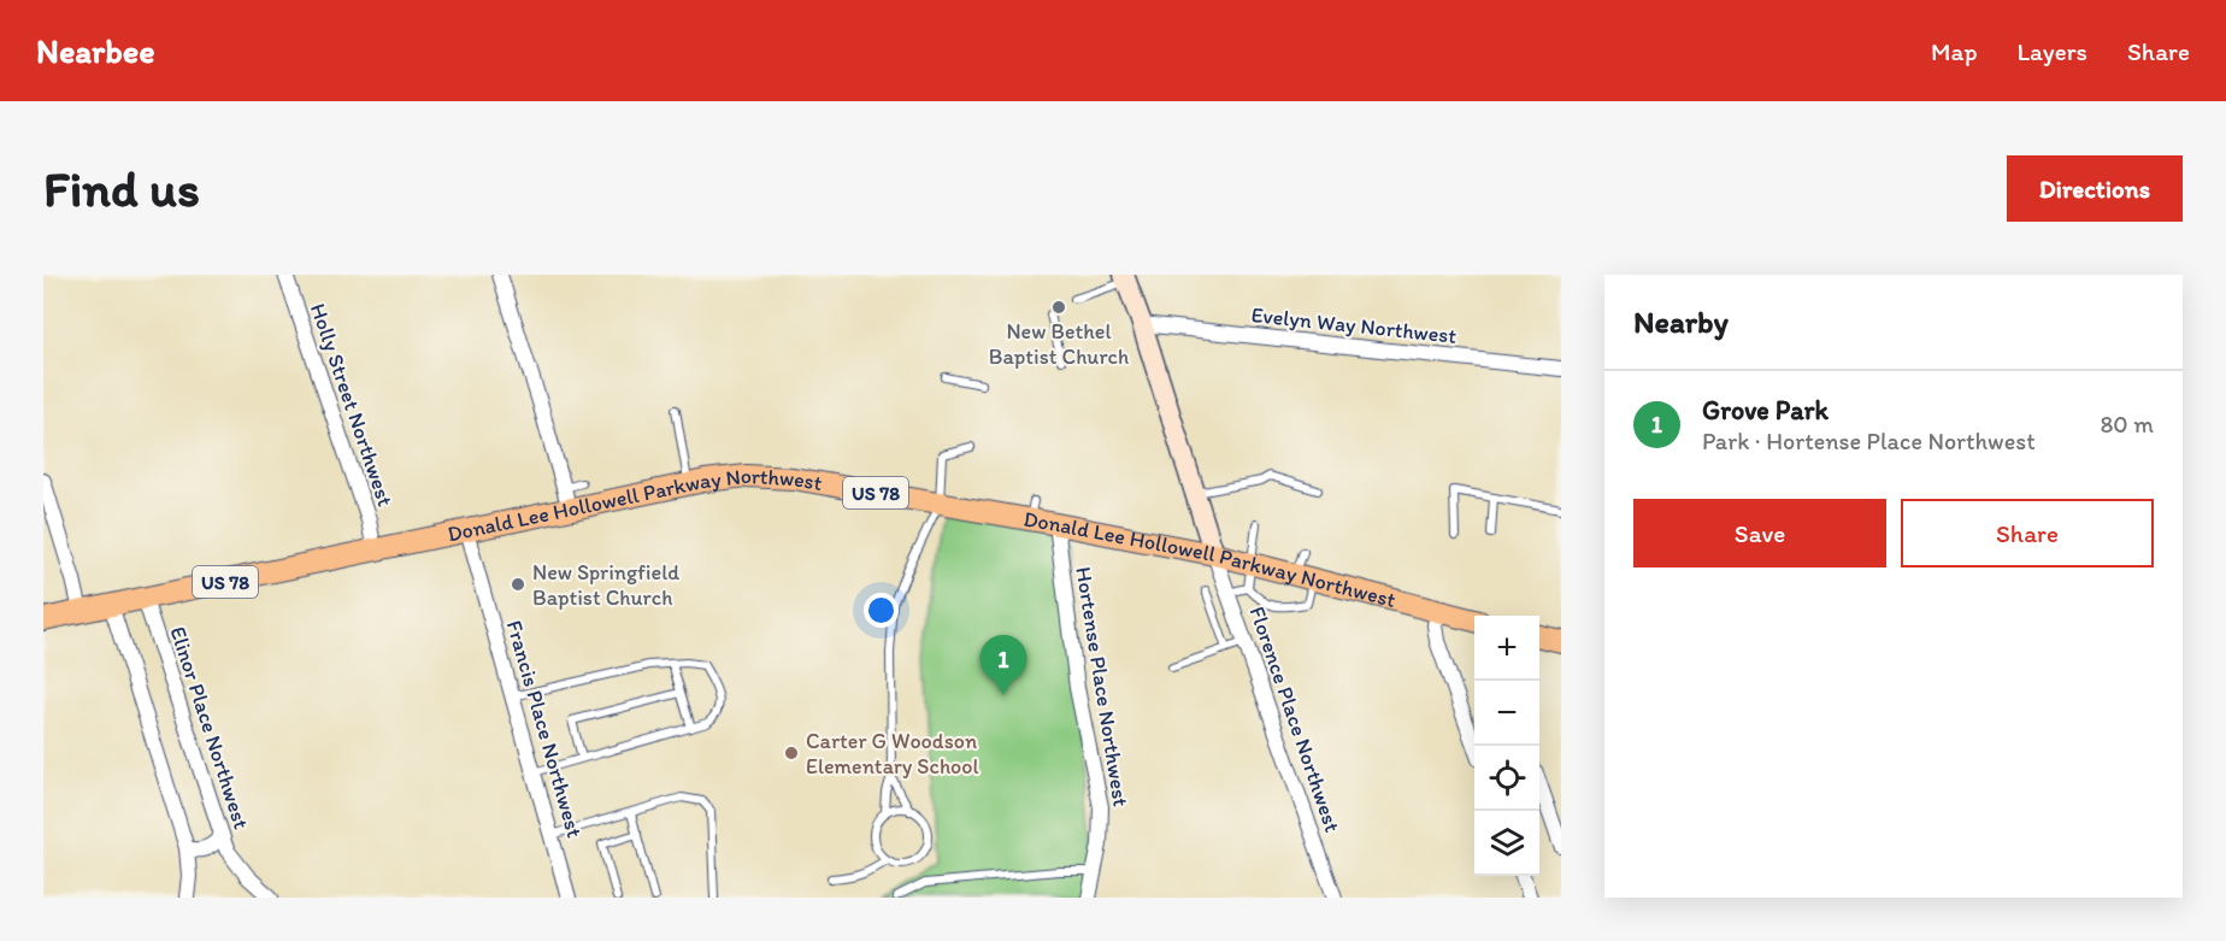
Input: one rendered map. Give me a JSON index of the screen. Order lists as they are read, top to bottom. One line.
{"streets":{"main road":["US 78","Donald Lee Hollowell Parkway Northwest"],"street":["Evelyn Way Northwest","Holly Street Northwest","Hortense Place Northwest","Florence Place Northwest","Elinor Place Northwest","Francis Place Northwest"]},"crossings":[["Holly Street Northwest","Donald Lee Hollowell Parkway Northwest"],["Donald Lee Hollowell Parkway Northwest","Hortense Place Northwest"],["Donald Lee Hollowell Parkway Northwest","Florence Place Northwest"],["Donald Lee Hollowell Parkway Northwest","Elinor Place Northwest"],["Donald Lee Hollowell Parkway Northwest","Francis Place Northwest"]],"places":["New Bethel Baptist Church","New Springfield Baptist Church","Carter G Woodson Elementary School"],"page":{"header":"Nearbee","nav":["Map","Layers","Share"],"buttons":["Directions",["Save","Share"]],"title":"Find us","heading":"Nearby","list":[{"mark":"1","name":"Grove Park","note":"Park · Hortense Place Northwest","value":"80 m"}],"map_buttons":["+","−"],"pins":"1"}}
